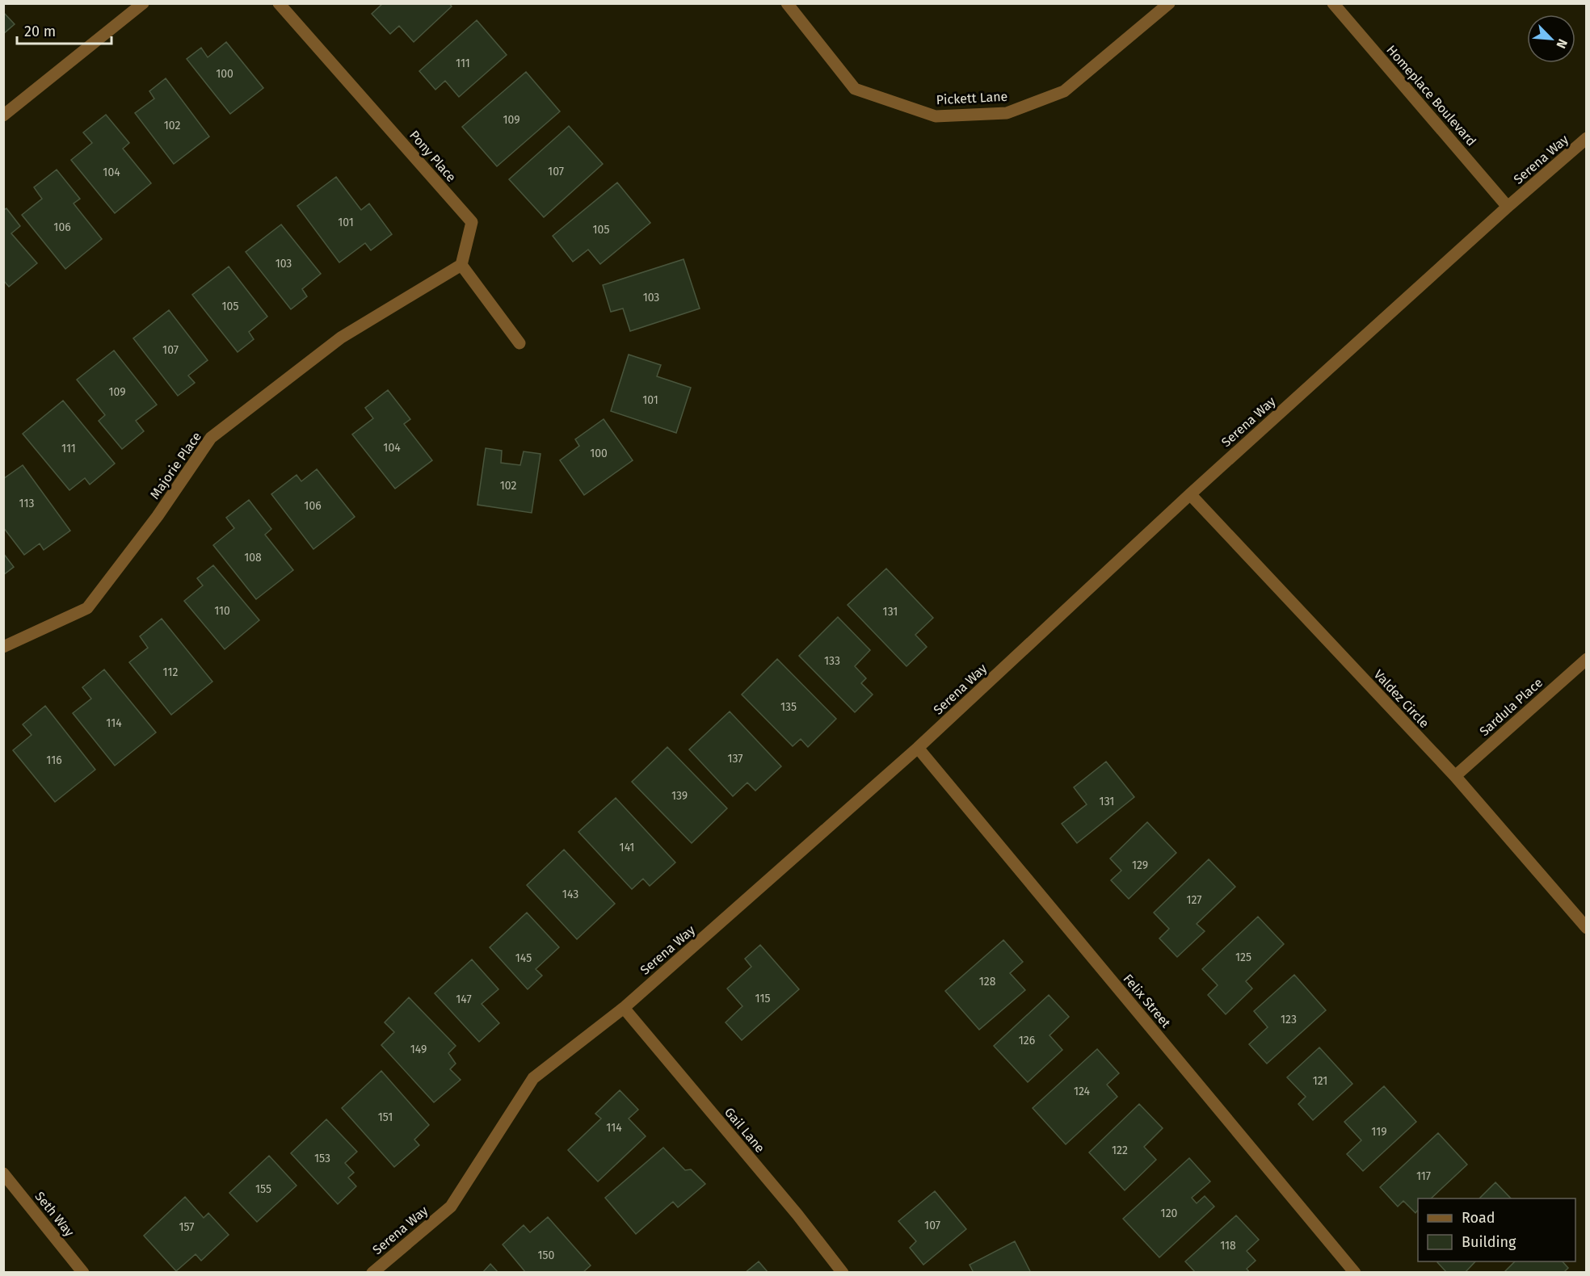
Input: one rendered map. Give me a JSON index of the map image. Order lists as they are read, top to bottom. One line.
{"streets":{"street":["Homeplace Boulevard","Pickett Lane","Pony Place","Serena Way","Majorie Place","Valdez Circle","Sardula Place","Felix Street","Gail Lane","Seth Way"]},"crossings":[["Homeplace Boulevard","Serena Way"],["Pony Place","Majorie Place"],["Serena Way","Valdez Circle"],["Serena Way","Felix Street"],["Serena Way","Gail Lane"],["Valdez Circle","Sardula Place"]],"house_numbers":["111","100","109","102","107","104","101","106","105","103","103","105","107","109","101","104","111","100","102","113","106","108","110","131","133","112","135","114","137","116","139","131","141","129","143","127","125","145","128","115","147","123","126","149","121","124","151","114","119","122","153","117","155","120","107","157","118","150"],"legend":["Road","Building"],"scale_bar":"20 m","north":"bottom right"}
